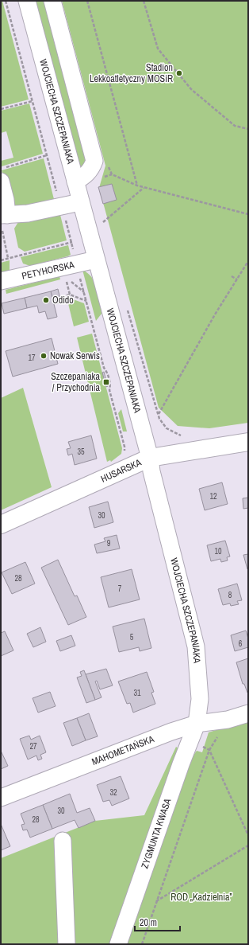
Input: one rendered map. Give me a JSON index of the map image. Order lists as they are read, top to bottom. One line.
{"streets":{"main road":["HUSARSKA"],"street":["WOJCIECHA SZCZEPANIAKA","PETYHORSKA","MAHOMETAŃSKA","ZYGMUNTA KWASA"]},"crossings":[["WOJCIECHA SZCZEPANIAKA","PETYHORSKA"],["WOJCIECHA SZCZEPANIAKA","HUSARSKA"],["WOJCIECHA SZCZEPANIAKA","MAHOMETAŃSKA"],["WOJCIECHA SZCZEPANIAKA","ZYGMUNTA KWASA"],["MAHOMETAŃSKA","ZYGMUNTA KWASA"]],"parks":["ROD „Kadzielnia”"],"places":{"other":["Stadion Lekkoatletyczny MOSiR","Odido","Nowak Serwis"],"transit":["Szczepaniaka / Przychodnia"]},"house_numbers":["17","35","12","30","9","10","28","7","8","5","6","31","27","32","30","28"],"scale_bar":"20 m"}
